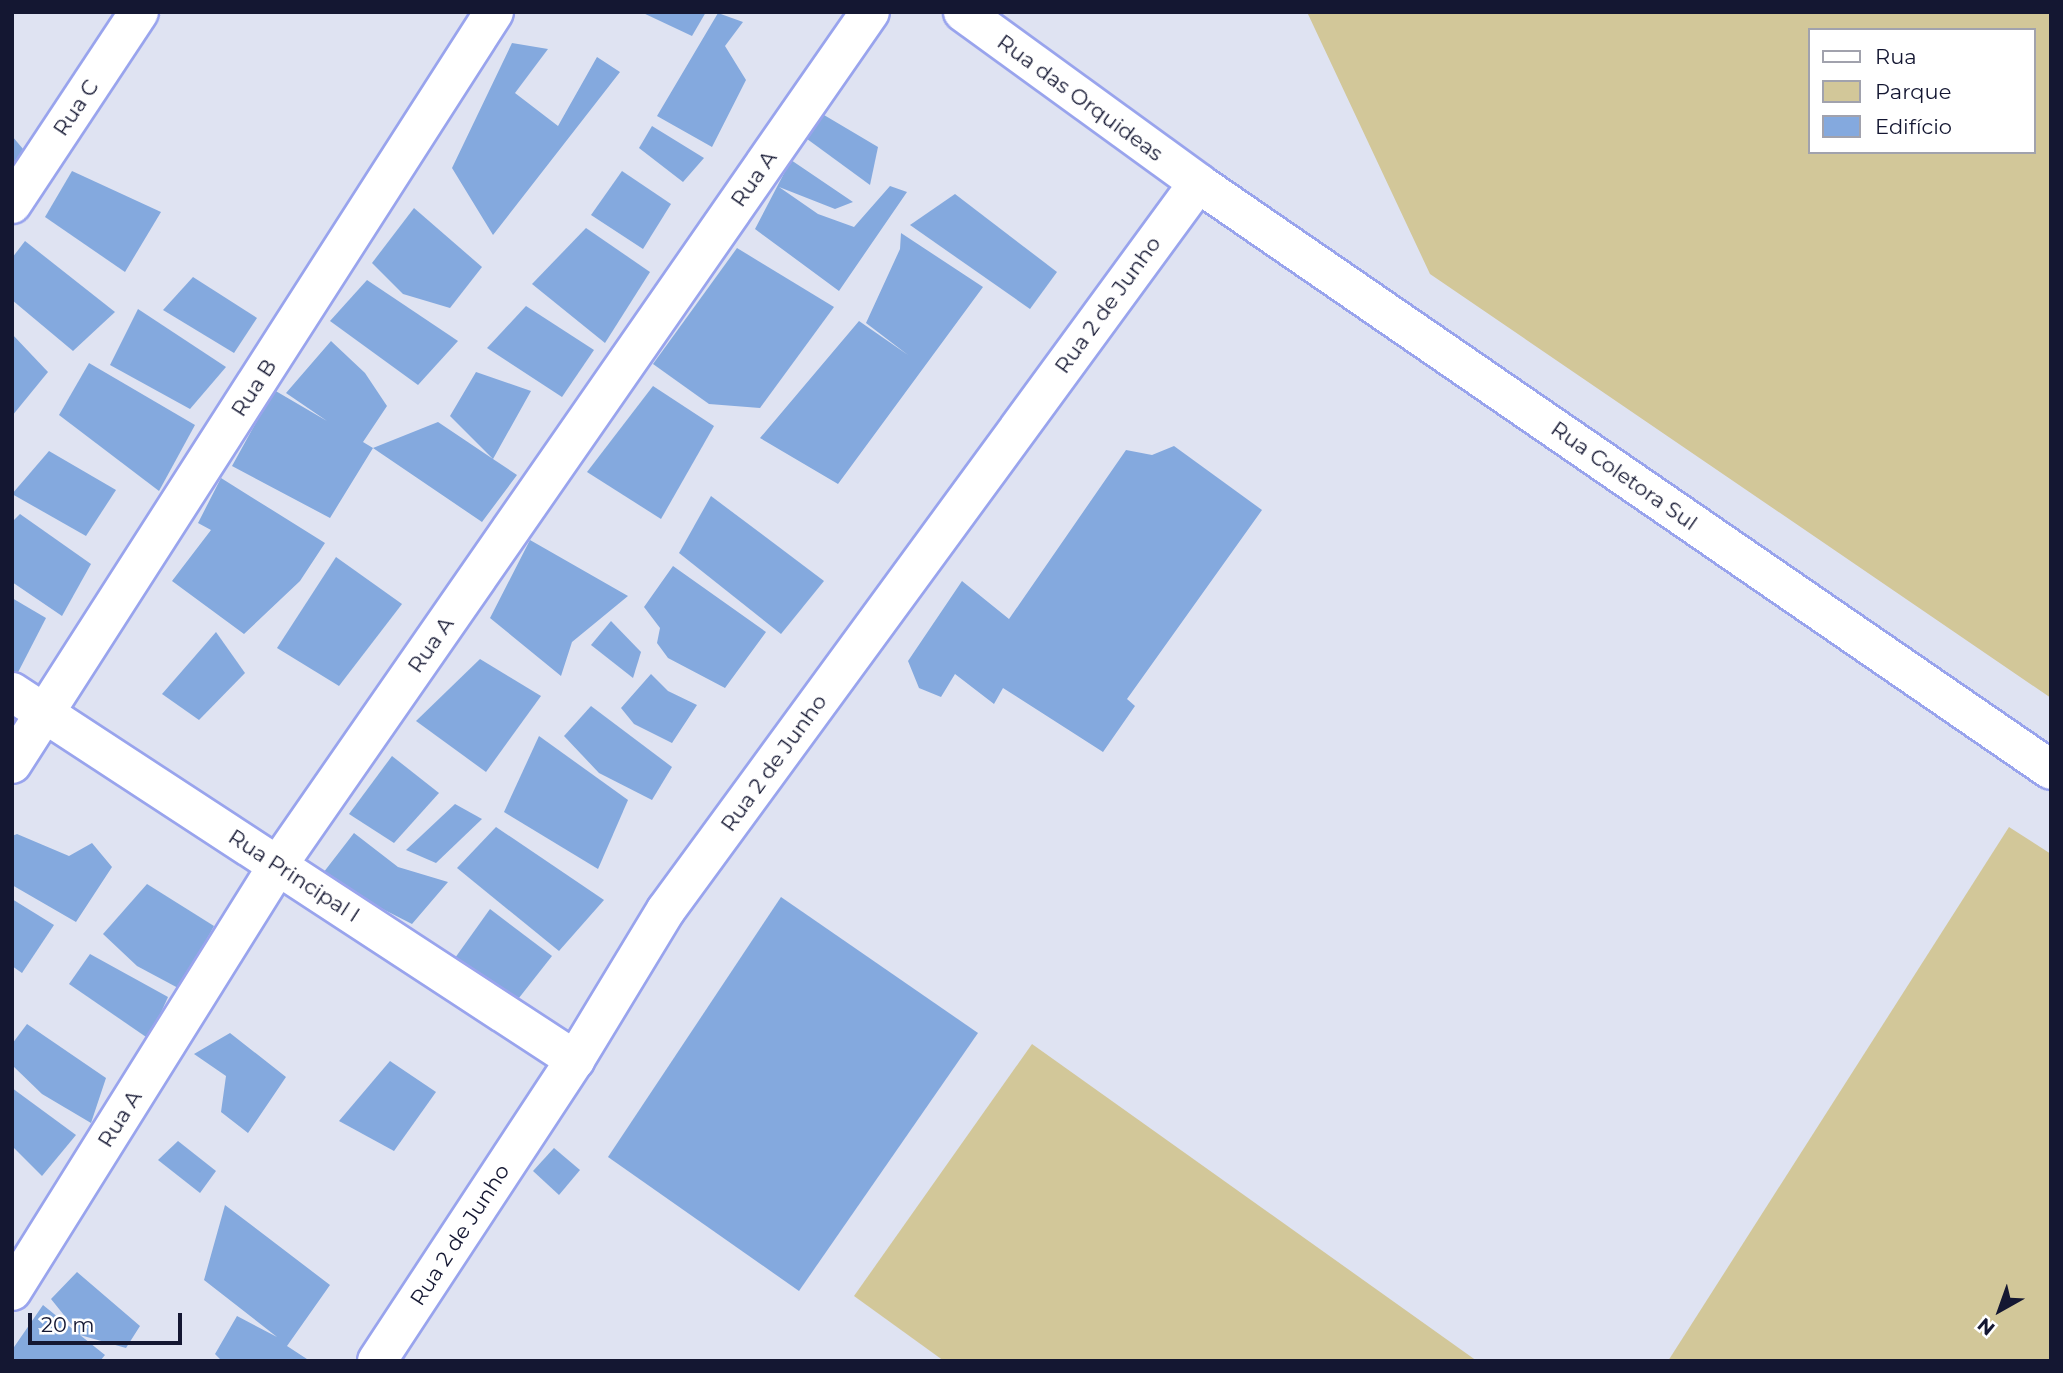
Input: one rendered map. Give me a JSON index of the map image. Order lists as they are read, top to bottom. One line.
{"streets":{"street":["Rua das Orquideas","Rua C","Rua A","Rua 2 de Junho","Rua B","Rua Coletora Sul","Rua Principal I"]},"crossings":[["Rua das Orquideas","Rua 2 de Junho"],["Rua das Orquideas","Rua Coletora Sul"],["Rua A","Rua Principal I"],["Rua 2 de Junho","Rua Coletora Sul"],["Rua 2 de Junho","Rua Principal I"],["Rua B","Rua Principal I"]],"legend":["Rua","Parque","Edifício"],"scale_bar":"20 m","north":"bottom left"}
